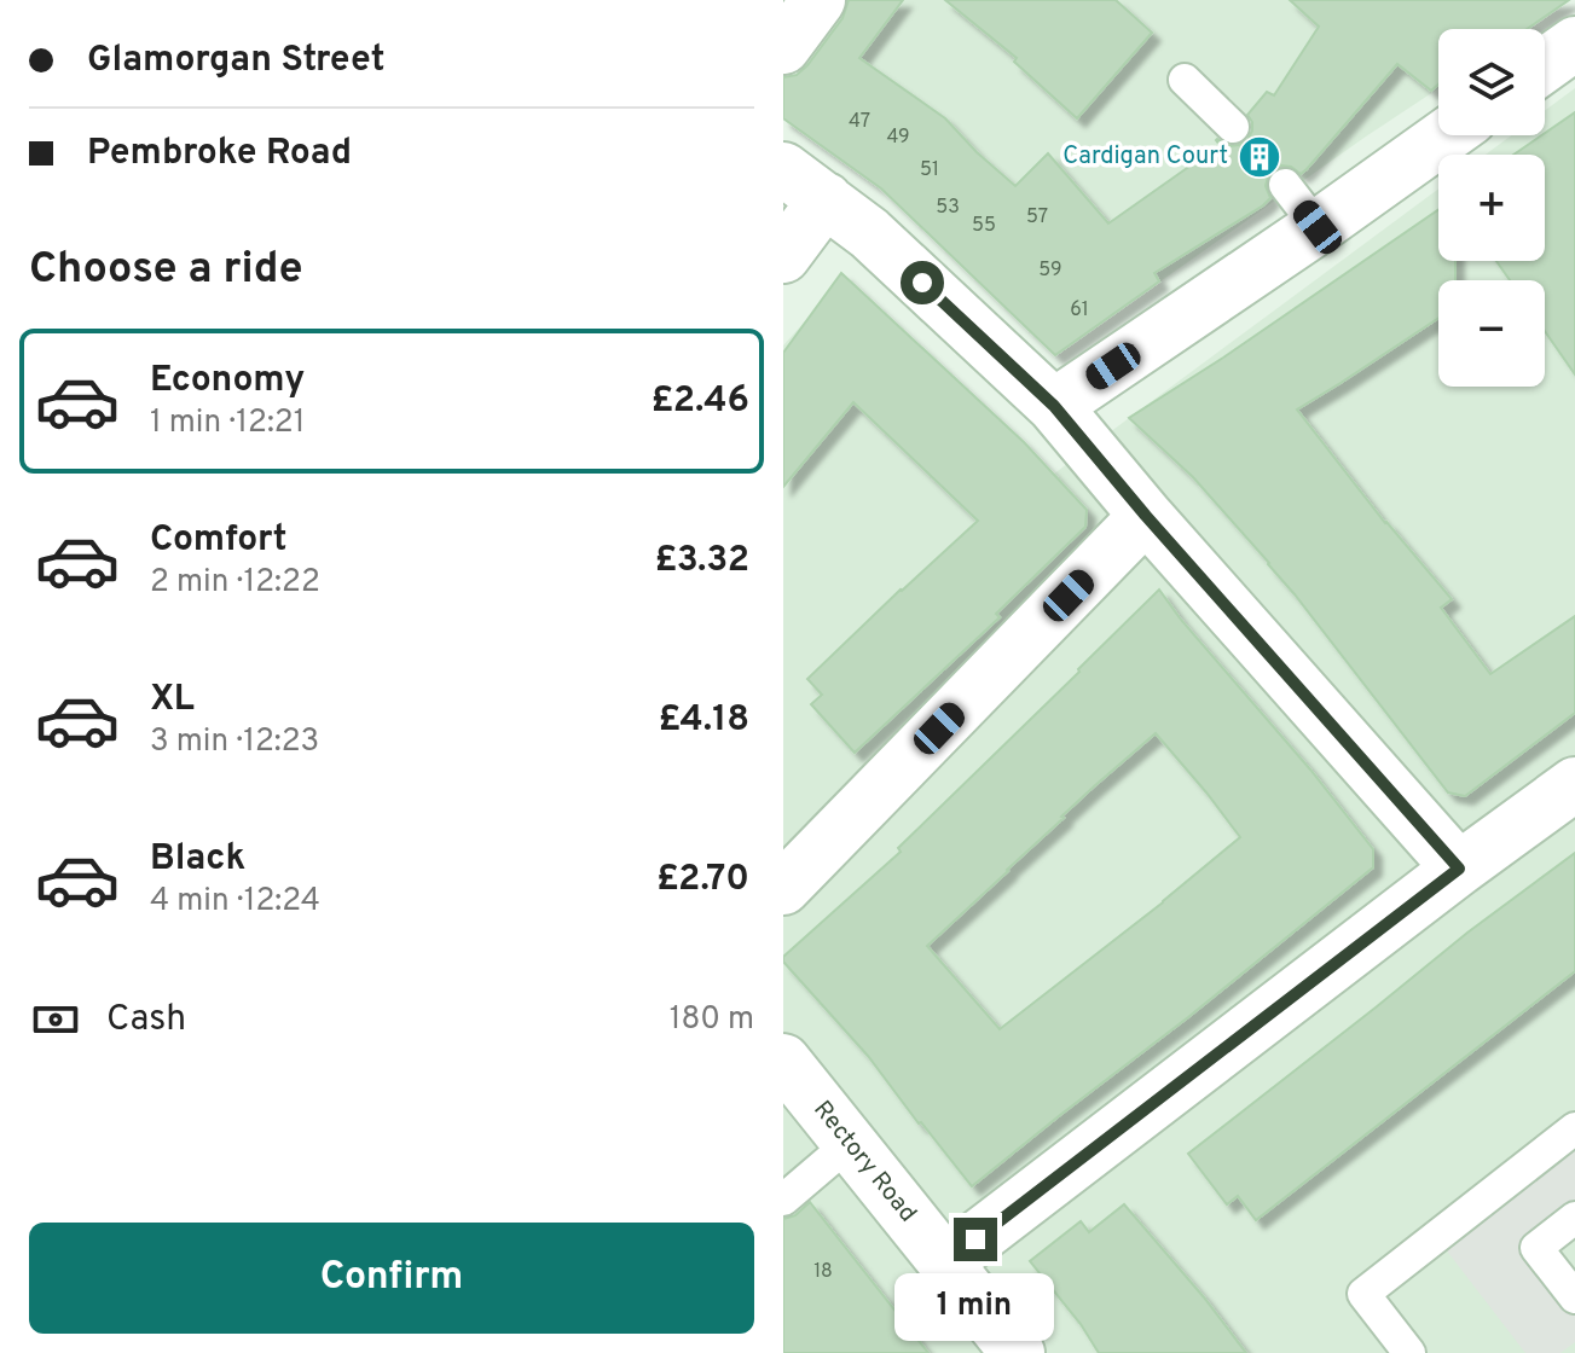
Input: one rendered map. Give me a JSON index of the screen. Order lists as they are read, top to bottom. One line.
{"streets":{"street":["Rectory Road"]},"places":{"building":["Cardigan Court"]},"house_numbers":["47","49","51","53","57","55","59","61","18"],"page":{"banner":["Glamorgan Street","Pembroke Road"],"map_buttons":["+","−"],"heading":"Choose a ride","list":[{"name":"Economy","note":"1 min · 12:21","value":"£2.46"},{"name":"Comfort","note":"2 min · 12:22","value":"£3.32"},{"name":"XL","note":"3 min · 12:23","value":"£4.18"},{"name":"Black","note":"4 min · 12:24","value":"£2.70"}],"pay":["Cash","180 m"],"buttons":"Confirm","bubble":"1 min"}}
